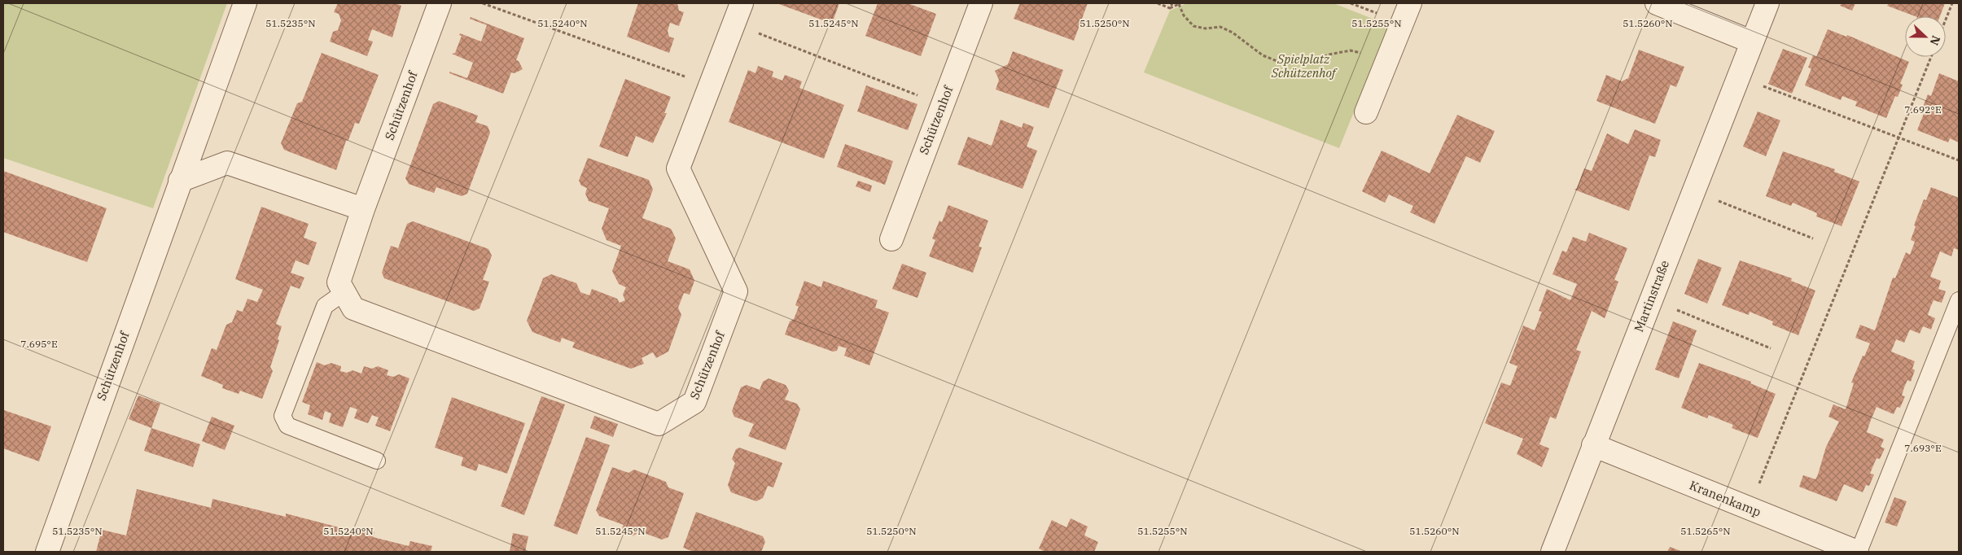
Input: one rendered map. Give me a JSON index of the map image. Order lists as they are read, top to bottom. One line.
{"streets":{"street":["Schützenhof","Martinstraße","Kranenkamp"]},"crossings":[["Martinstraße","Kranenkamp"]],"parks":["Spielplatz Schützenhof"],"north":"right","coordinates":["51.5235°N","51.5240°N","51.5245°N","51.5250°N","51.5255°N","51.5260°N","7.692°E","7.695°E","7.693°E","51.5265°N"]}
